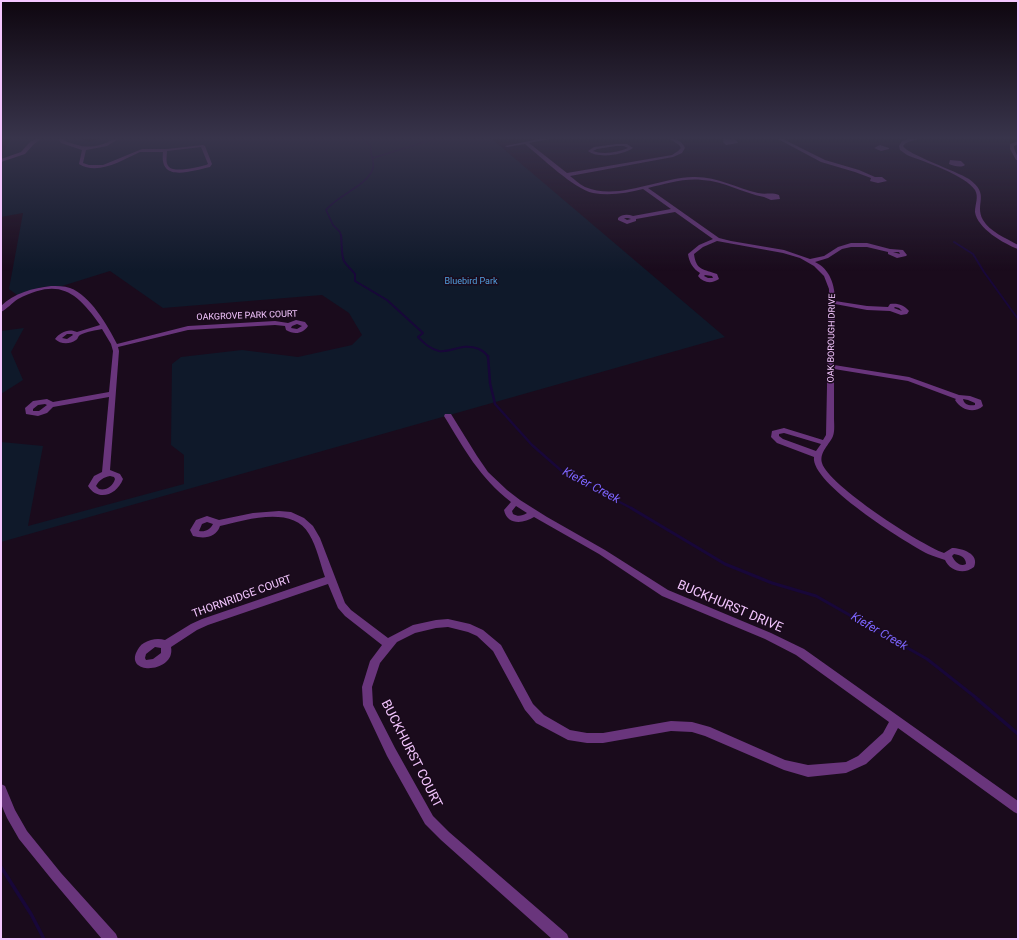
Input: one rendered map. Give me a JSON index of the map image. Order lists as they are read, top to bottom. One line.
{"streets":{"street":["OAKGROVE PARK COURT","OAK BOROUGH DRIVE","THORNRIDGE COURT","BUCKHURST DRIVE","BUCKHURST COURT"]},"crossings":[["BUCKHURST DRIVE","BUCKHURST COURT"]],"water":["Kiefer Creek"],"parks":["Bluebird Park"]}
